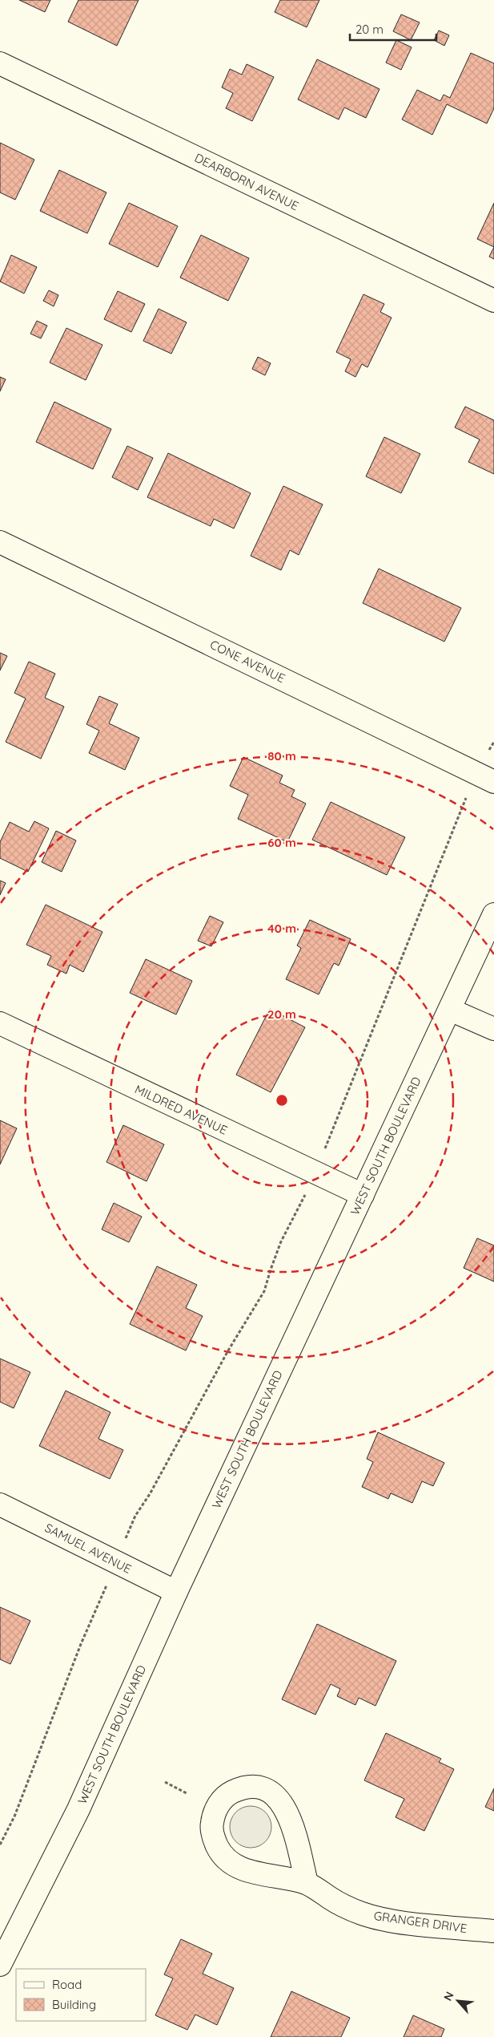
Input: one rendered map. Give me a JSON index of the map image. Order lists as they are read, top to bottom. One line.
{"streets":{"street":["DEARBORN AVENUE","CONE AVENUE","MILDRED AVENUE","WEST SOUTH BOULEVARD","SAMUEL AVENUE","GRANGER DRIVE"]},"crossings":[["MILDRED AVENUE","WEST SOUTH BOULEVARD"],["WEST SOUTH BOULEVARD","SAMUEL AVENUE"]],"legend":["Road","Building"],"scale_bar":"20 m","north":"top left","rings":["80 m","60 m","40 m","20 m"]}
